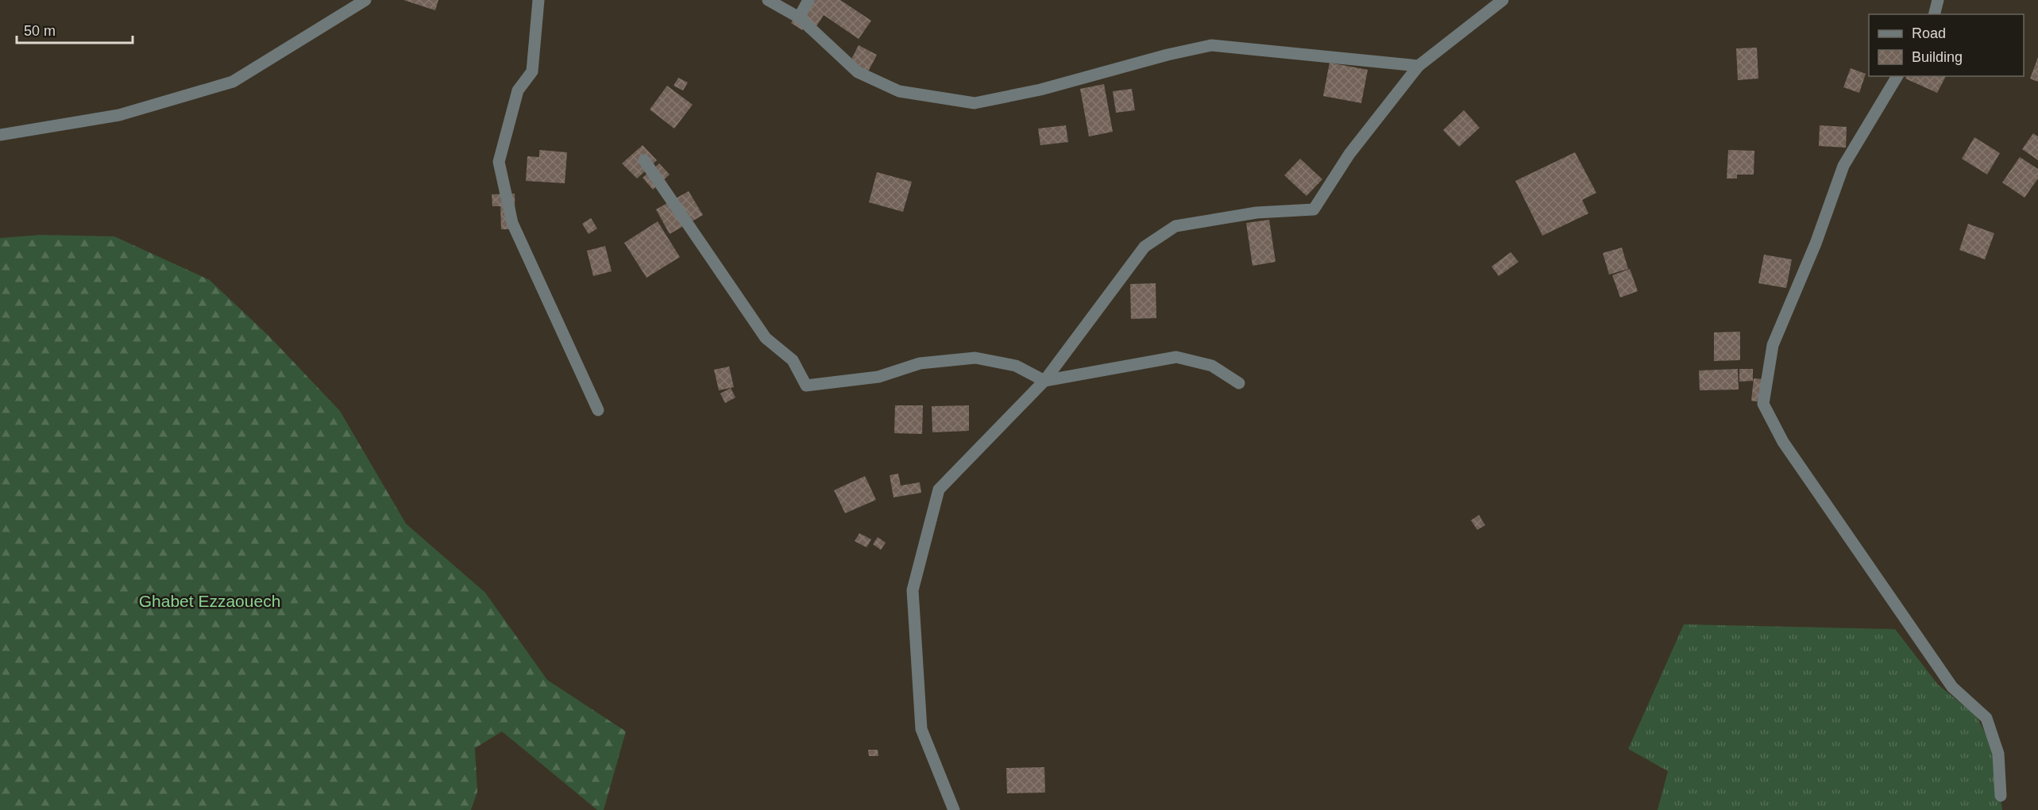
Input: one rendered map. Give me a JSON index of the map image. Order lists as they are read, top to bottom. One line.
{"parks":["Ghabet Ezzaouech"],"legend":["Road","Building"],"scale_bar":"50 m"}
